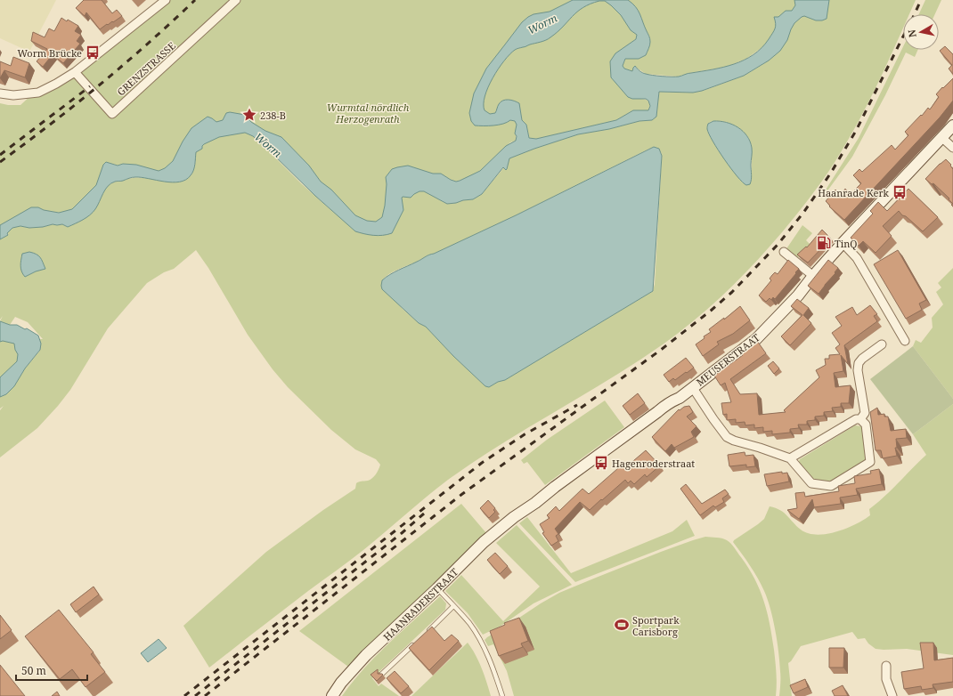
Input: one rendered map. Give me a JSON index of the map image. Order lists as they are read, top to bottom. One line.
{"streets":{"street":["GRENZSTRASSE","MEUSERSTRAAT","HAANRADERSTRAAT"]},"crossings":[["MEUSERSTRAAT","HAANRADERSTRAAT"]],"water":["Worm"],"parks":["Wurmtal nördlich Herzogenrath"],"places":{"bus stop":["Worm Brücke","Haanrade Kerk","Hagenroderstraat"],"place":["238-B"],"fuel station":["TinQ"],"sports":["Sportpark Carisborg"]},"scale_bar":"50 m","north":"left"}
